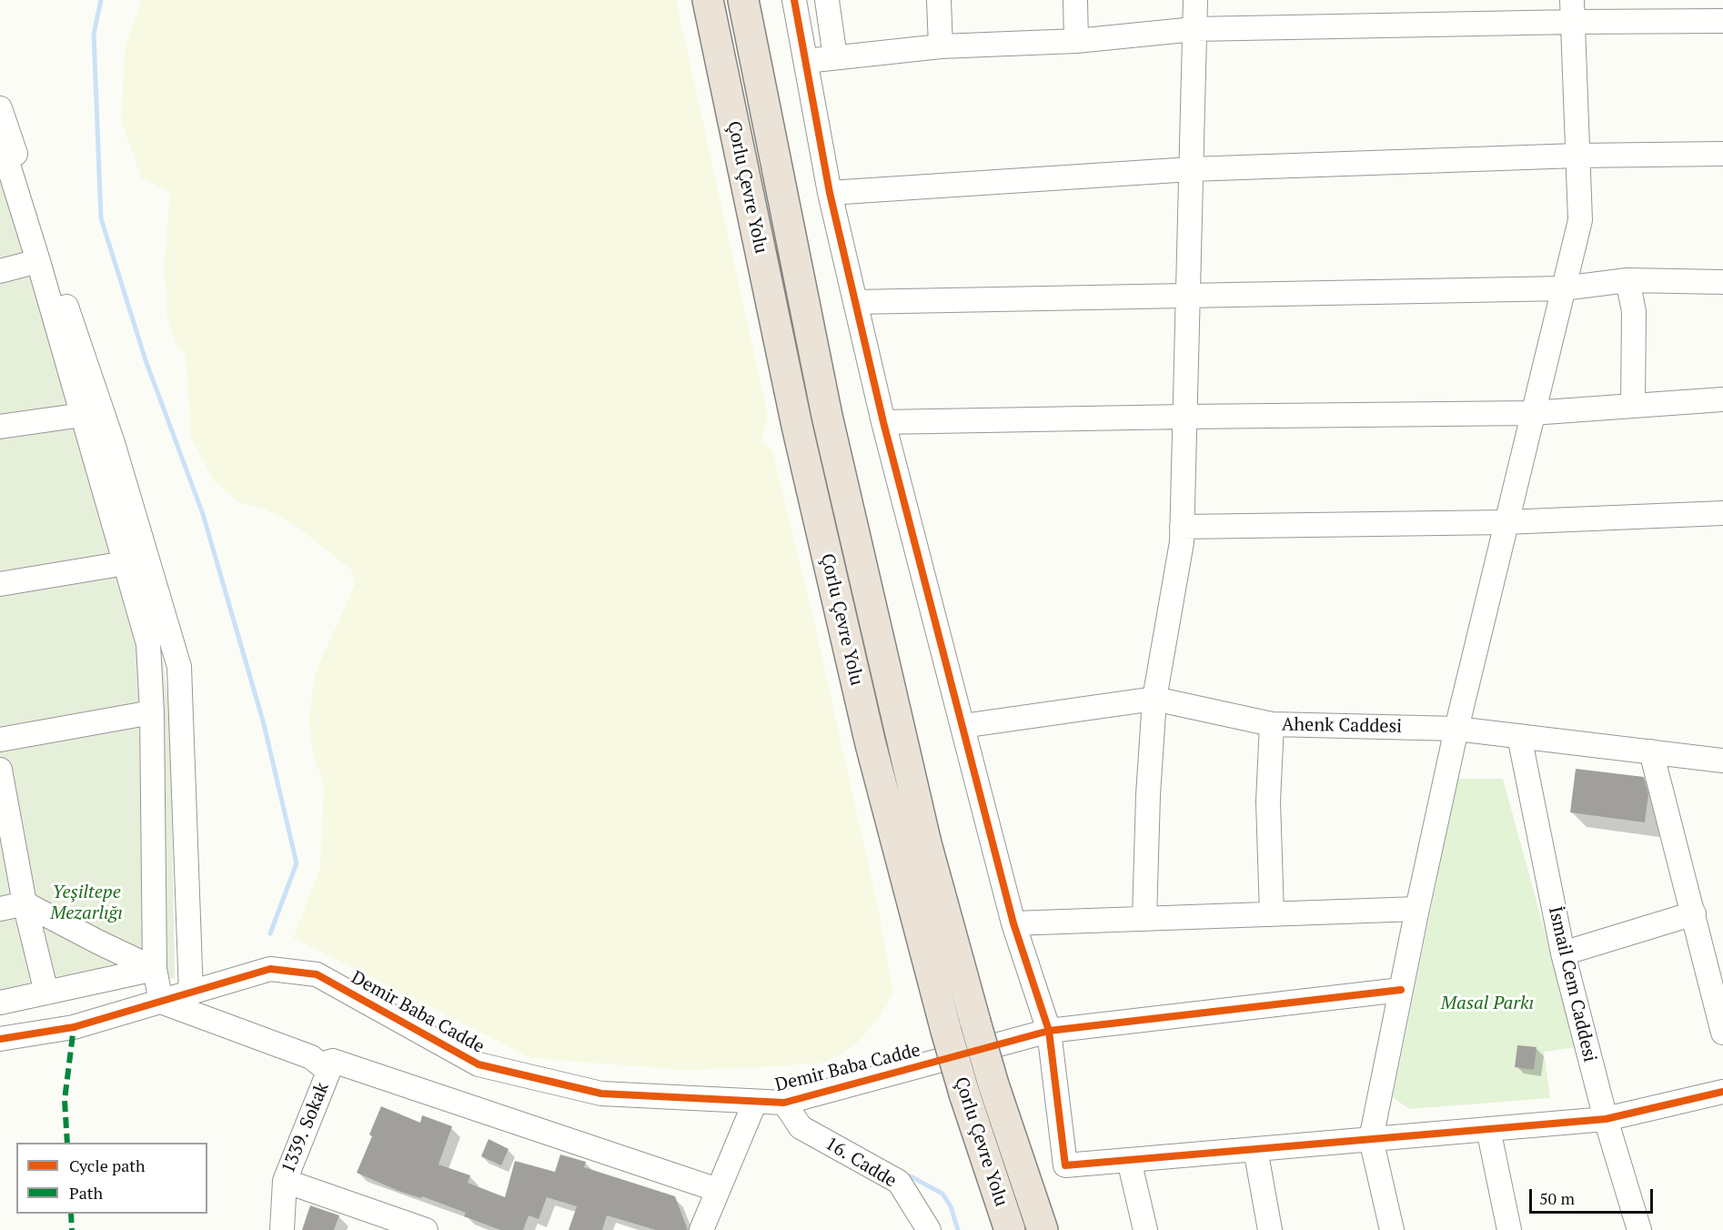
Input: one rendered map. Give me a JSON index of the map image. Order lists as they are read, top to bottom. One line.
{"streets":{"highway":["Çorlu Çevre Yolu"],"street":["Ahenk Caddesi","İsmail Cem Caddesi","Demir Baba Cadde","1339. Sokak","16. Cadde"]},"crossings":[["Ahenk Caddesi","İsmail Cem Caddesi"],["Demir Baba Cadde","16. Cadde"]],"parks":["Yeşiltepe Mezarlığı","Masal Parkı"],"legend":["Cycle path","Path"],"scale_bar":"50 m"}
